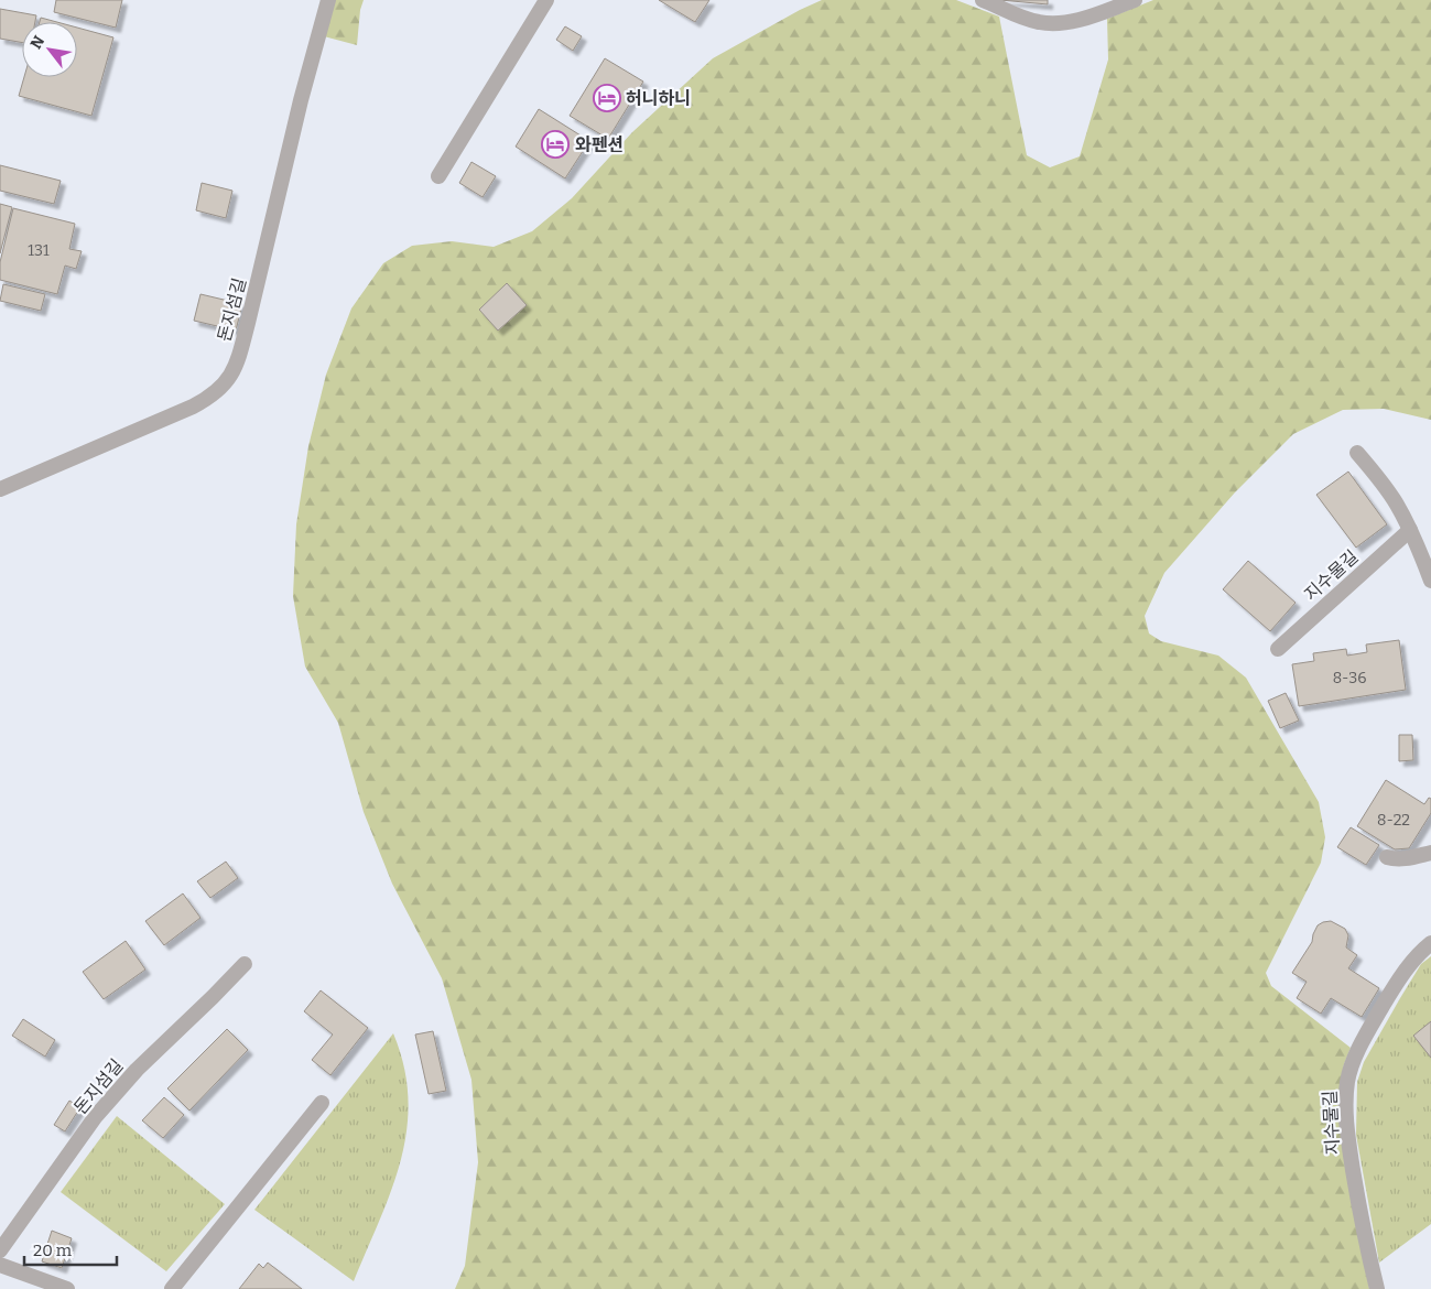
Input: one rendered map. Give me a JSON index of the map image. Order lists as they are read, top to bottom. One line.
{"streets":{"lane":["돈지섬길","지수물길"]},"places":{"hotel":["허니하니","와펜션"]},"house_numbers":["131","8-36","8-22"],"scale_bar":"20 m","north":"top left"}
